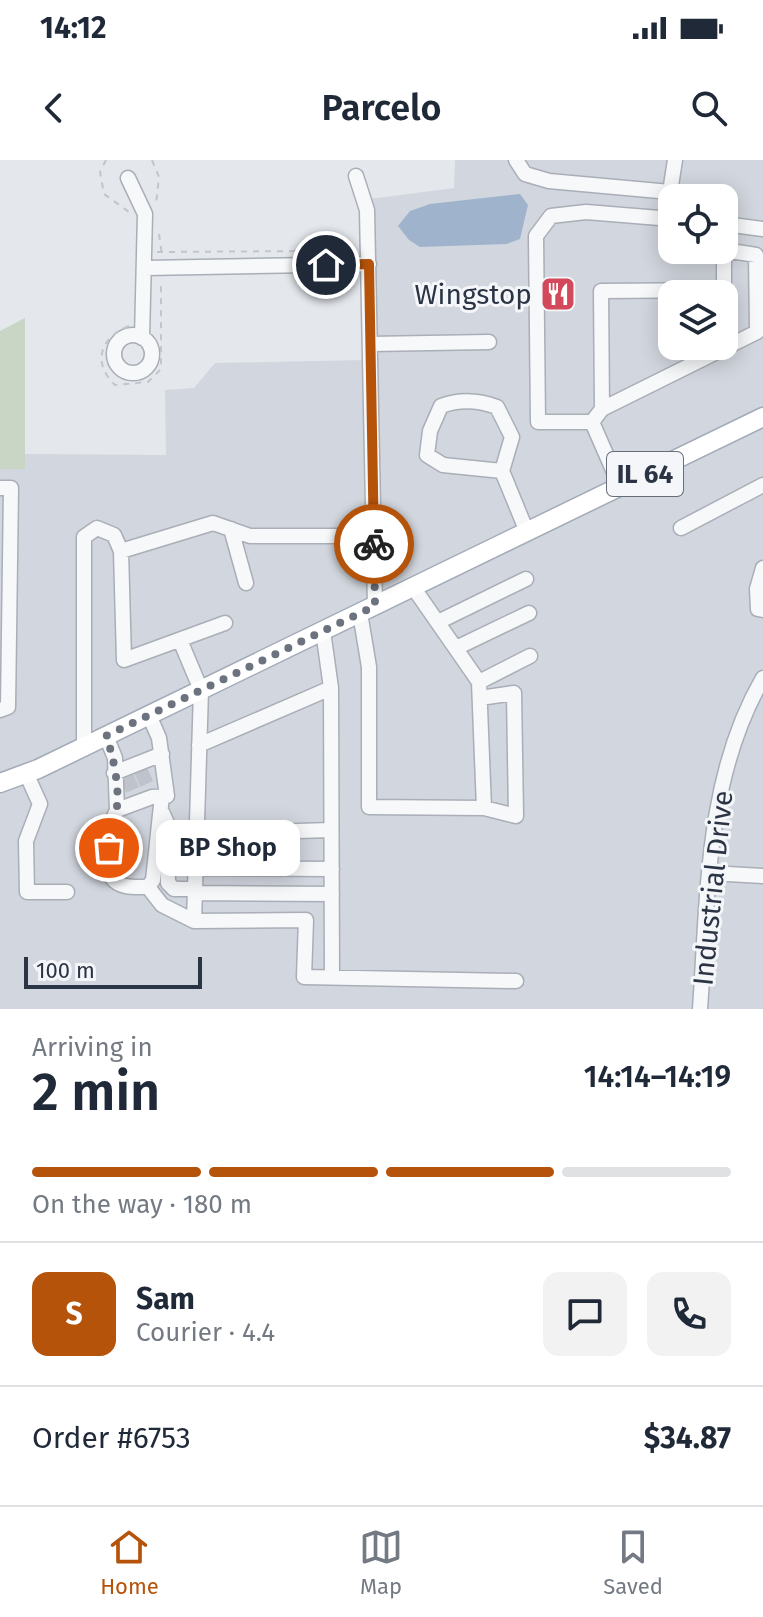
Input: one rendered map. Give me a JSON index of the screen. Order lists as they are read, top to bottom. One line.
{"streets":{"main road":["IL 64"],"street":["Industrial Drive"]},"places":{"restaurant":["Wingstop"],"other":["BP Shop"]},"scale_bar":"100 m","page":{"status":"14:12","header":"Parcelo","bubble":"BP Shop","scale":"100 m","heading":["2 min","Arriving in","14:14–14:19"],"panel":["Sam","Courier · 4.4","Order #6753","$34.87"],"bar":"On the way · 180 m","round":"S","tabs":["Home","Map","Saved"]}}
